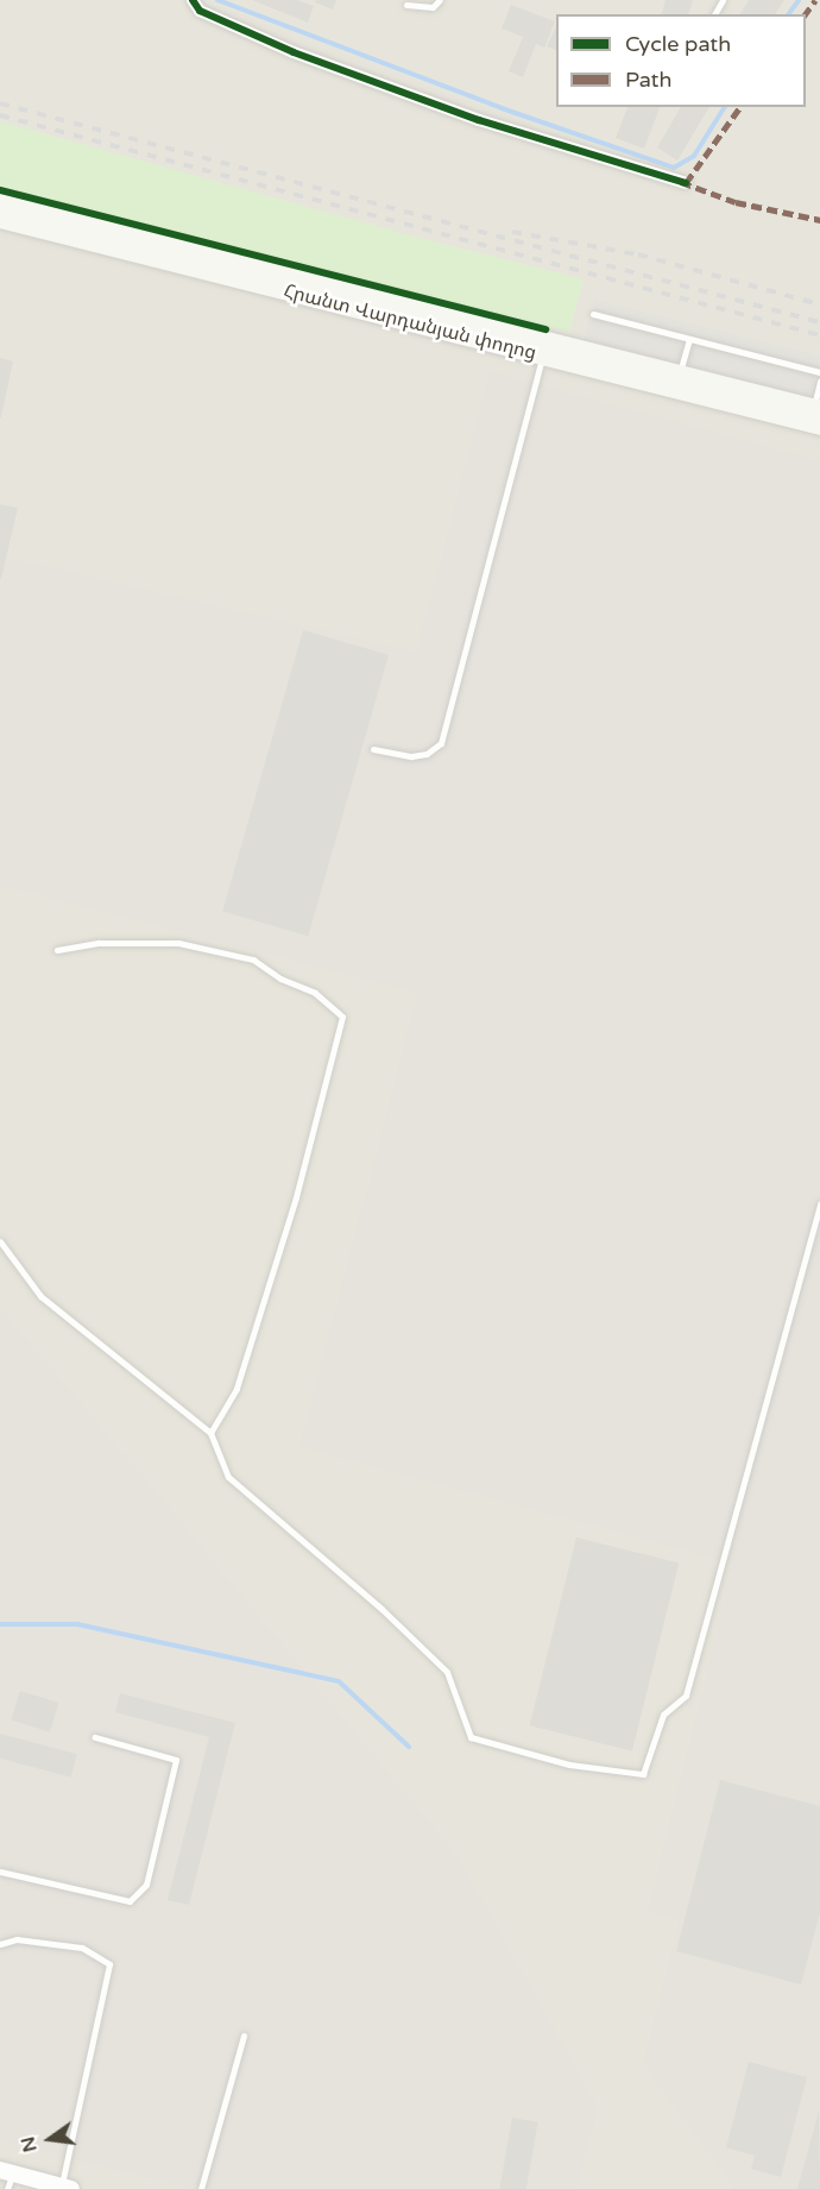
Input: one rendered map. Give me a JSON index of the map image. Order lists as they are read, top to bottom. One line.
{"streets":{"main road":["Հրանտ Վարդանյան փողոց"]},"legend":["Cycle path","Path"],"north":"left"}
